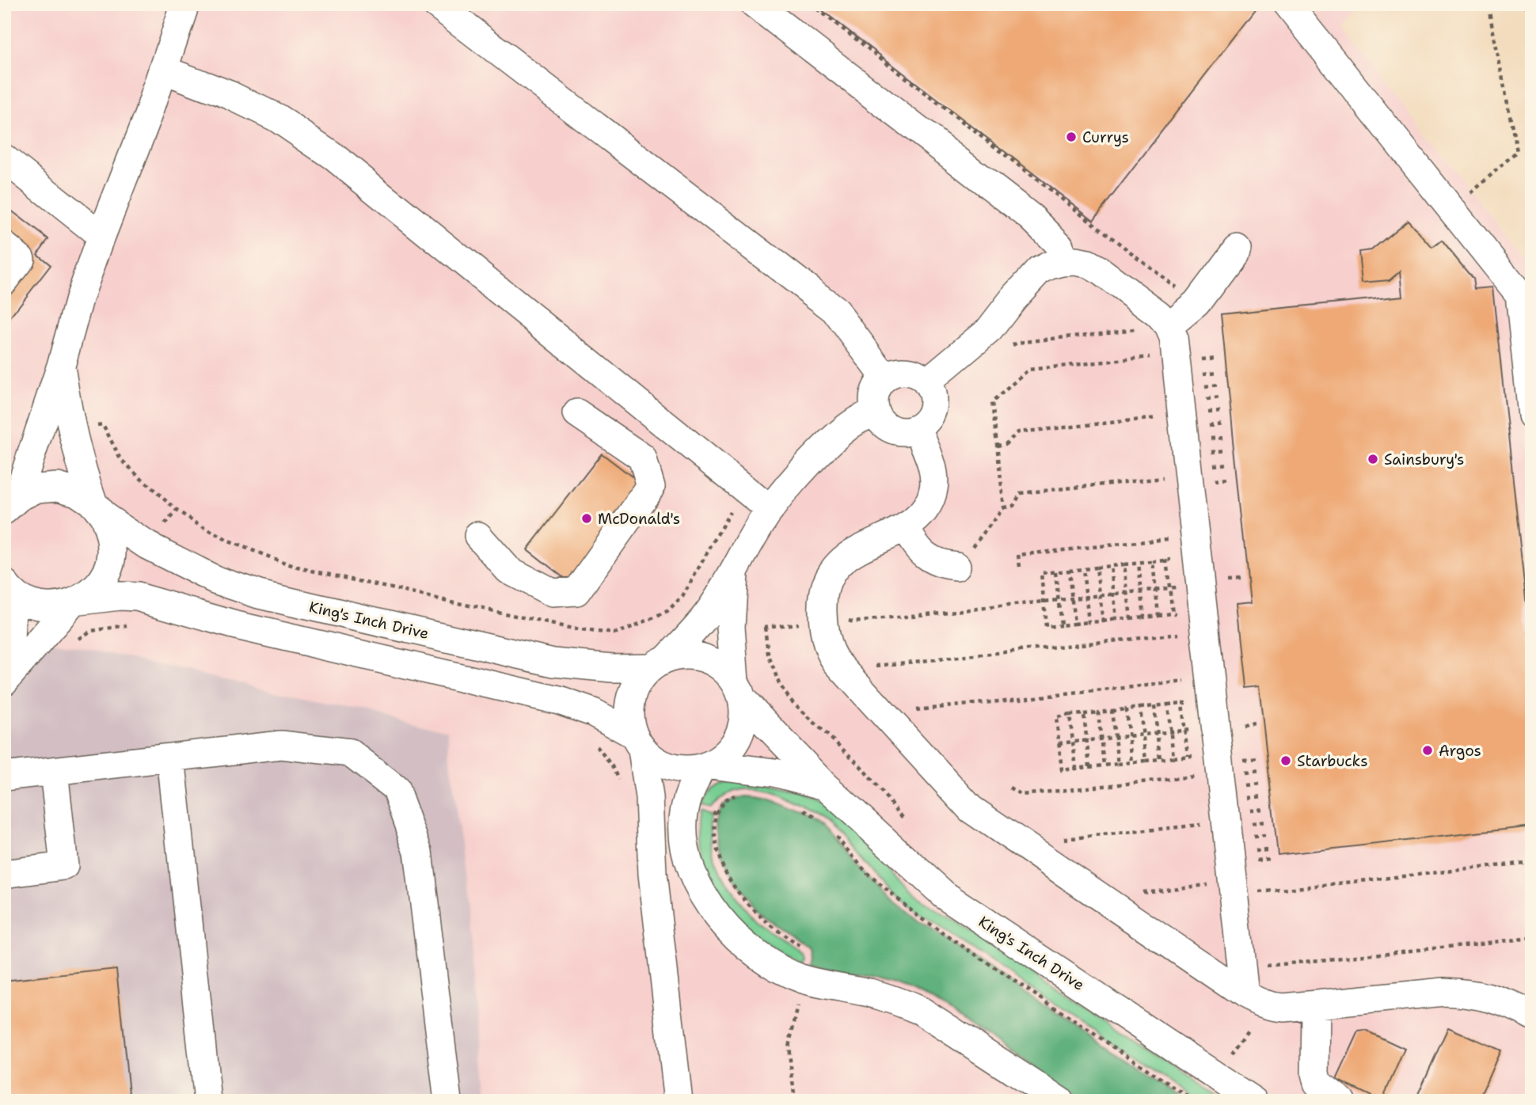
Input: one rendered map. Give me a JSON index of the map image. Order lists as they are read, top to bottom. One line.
{"streets":{"street":["King's Inch Drive"]},"places":["Currys","Sainsbury's","McDonald's","Argos","Starbucks"]}
